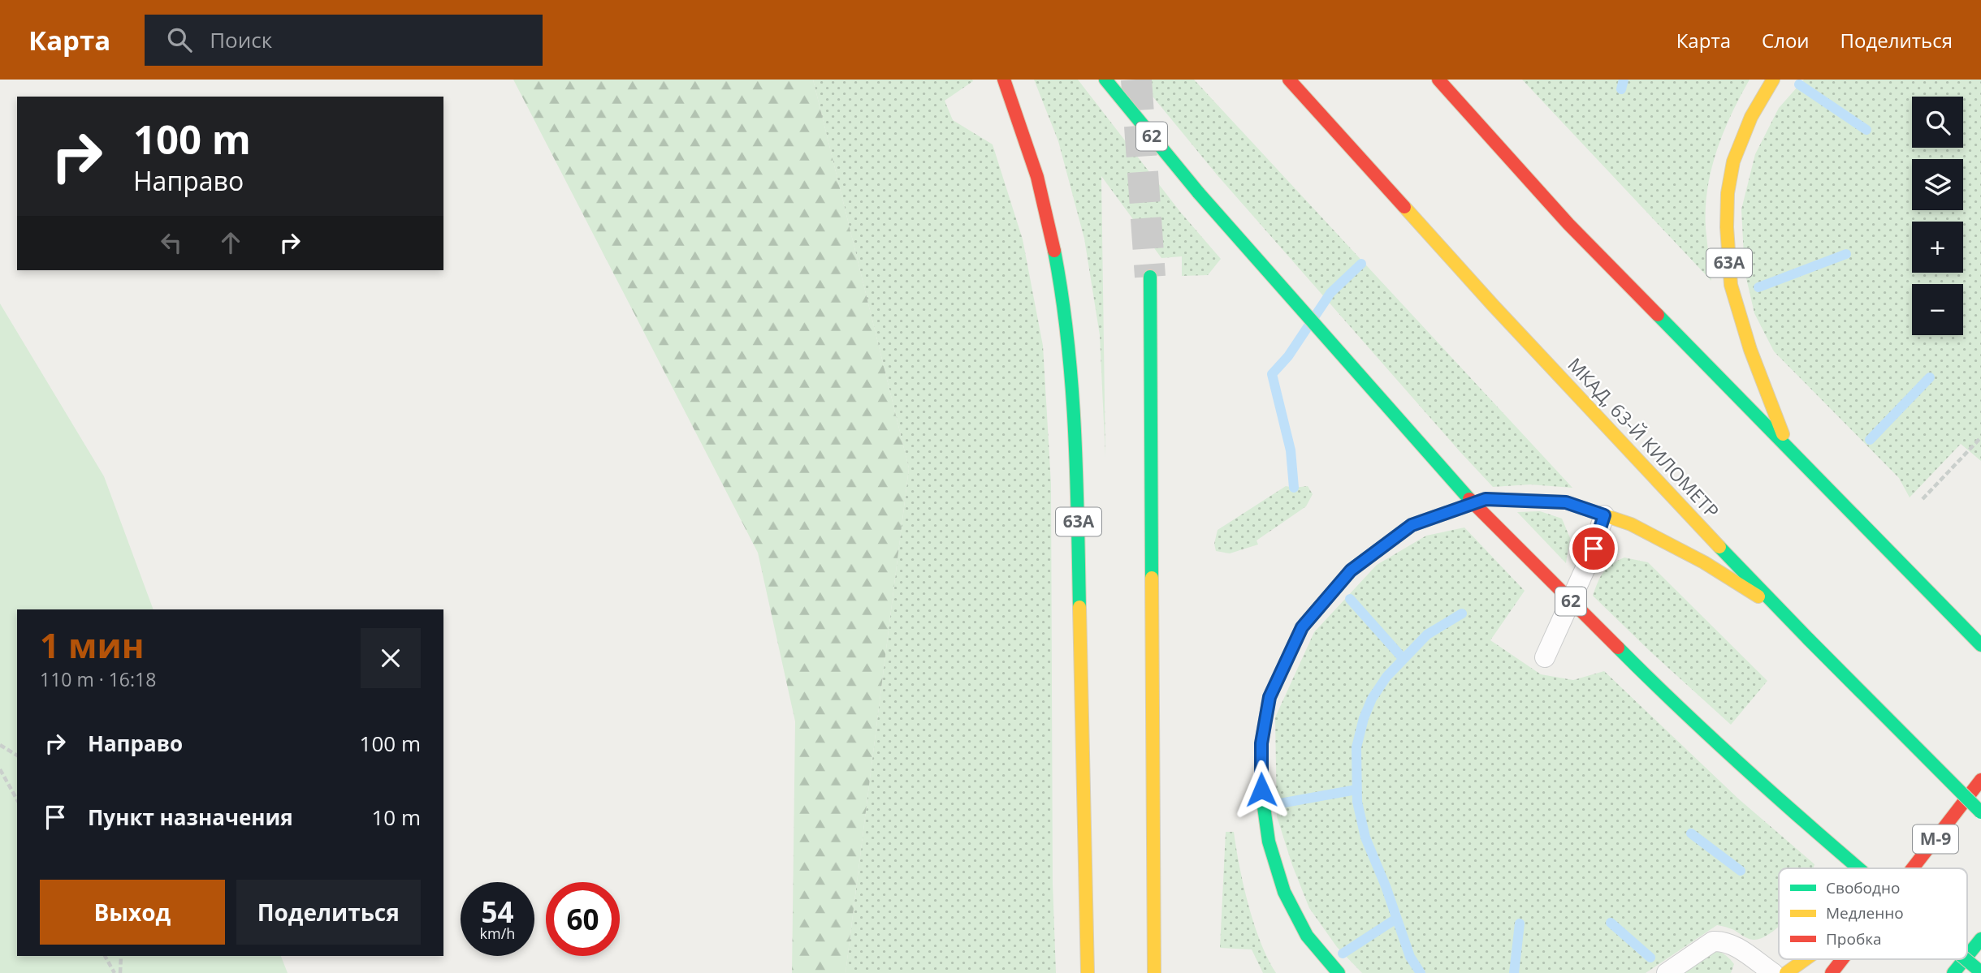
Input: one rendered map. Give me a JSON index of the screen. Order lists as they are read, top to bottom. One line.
{"streets":{"main road":["62","63A","МКАД, 63-Й КИЛОМЕТР","М-9"]},"legend":["Свободно","Медленно","Пробка"],"page":{"header":"Карта","search":"Поиск","nav":["Карта","Слои","Поделиться"],"map_buttons":["+","−"],"turn":["100 m","Направо"],"heading":["1 мин","110 m · 16:18"],"list":[{"name":"Направо","value":"100 m"},{"name":"Пункт назначения","value":"10 m"}],"buttons":["Выход","Поделиться"],"speed":"54 km/h","limit":"60"}}
